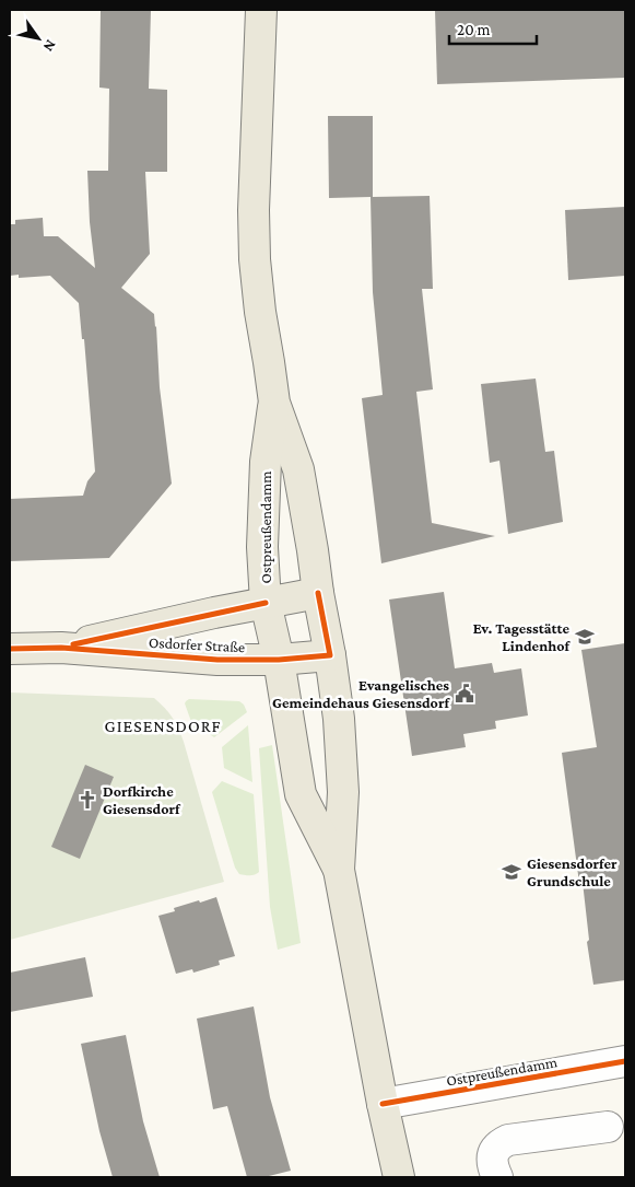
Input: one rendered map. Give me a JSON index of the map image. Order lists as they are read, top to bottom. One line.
{"streets":{"main road":["Ostpreußendamm","Osdorfer Straße"]},"crossings":[["Ostpreußendamm","Osdorfer Straße"]],"districts":["GIESENSDORF"],"places":{"school or university":["Ev. Tagesstätte Lindenhof","Giesensdorfer Grundschule"],"public building":["Evangelisches Gemeindehaus Giesensdorf"],"church":["Dorfkirche Giesensdorf"]},"scale_bar":"20 m","north":"bottom right"}
